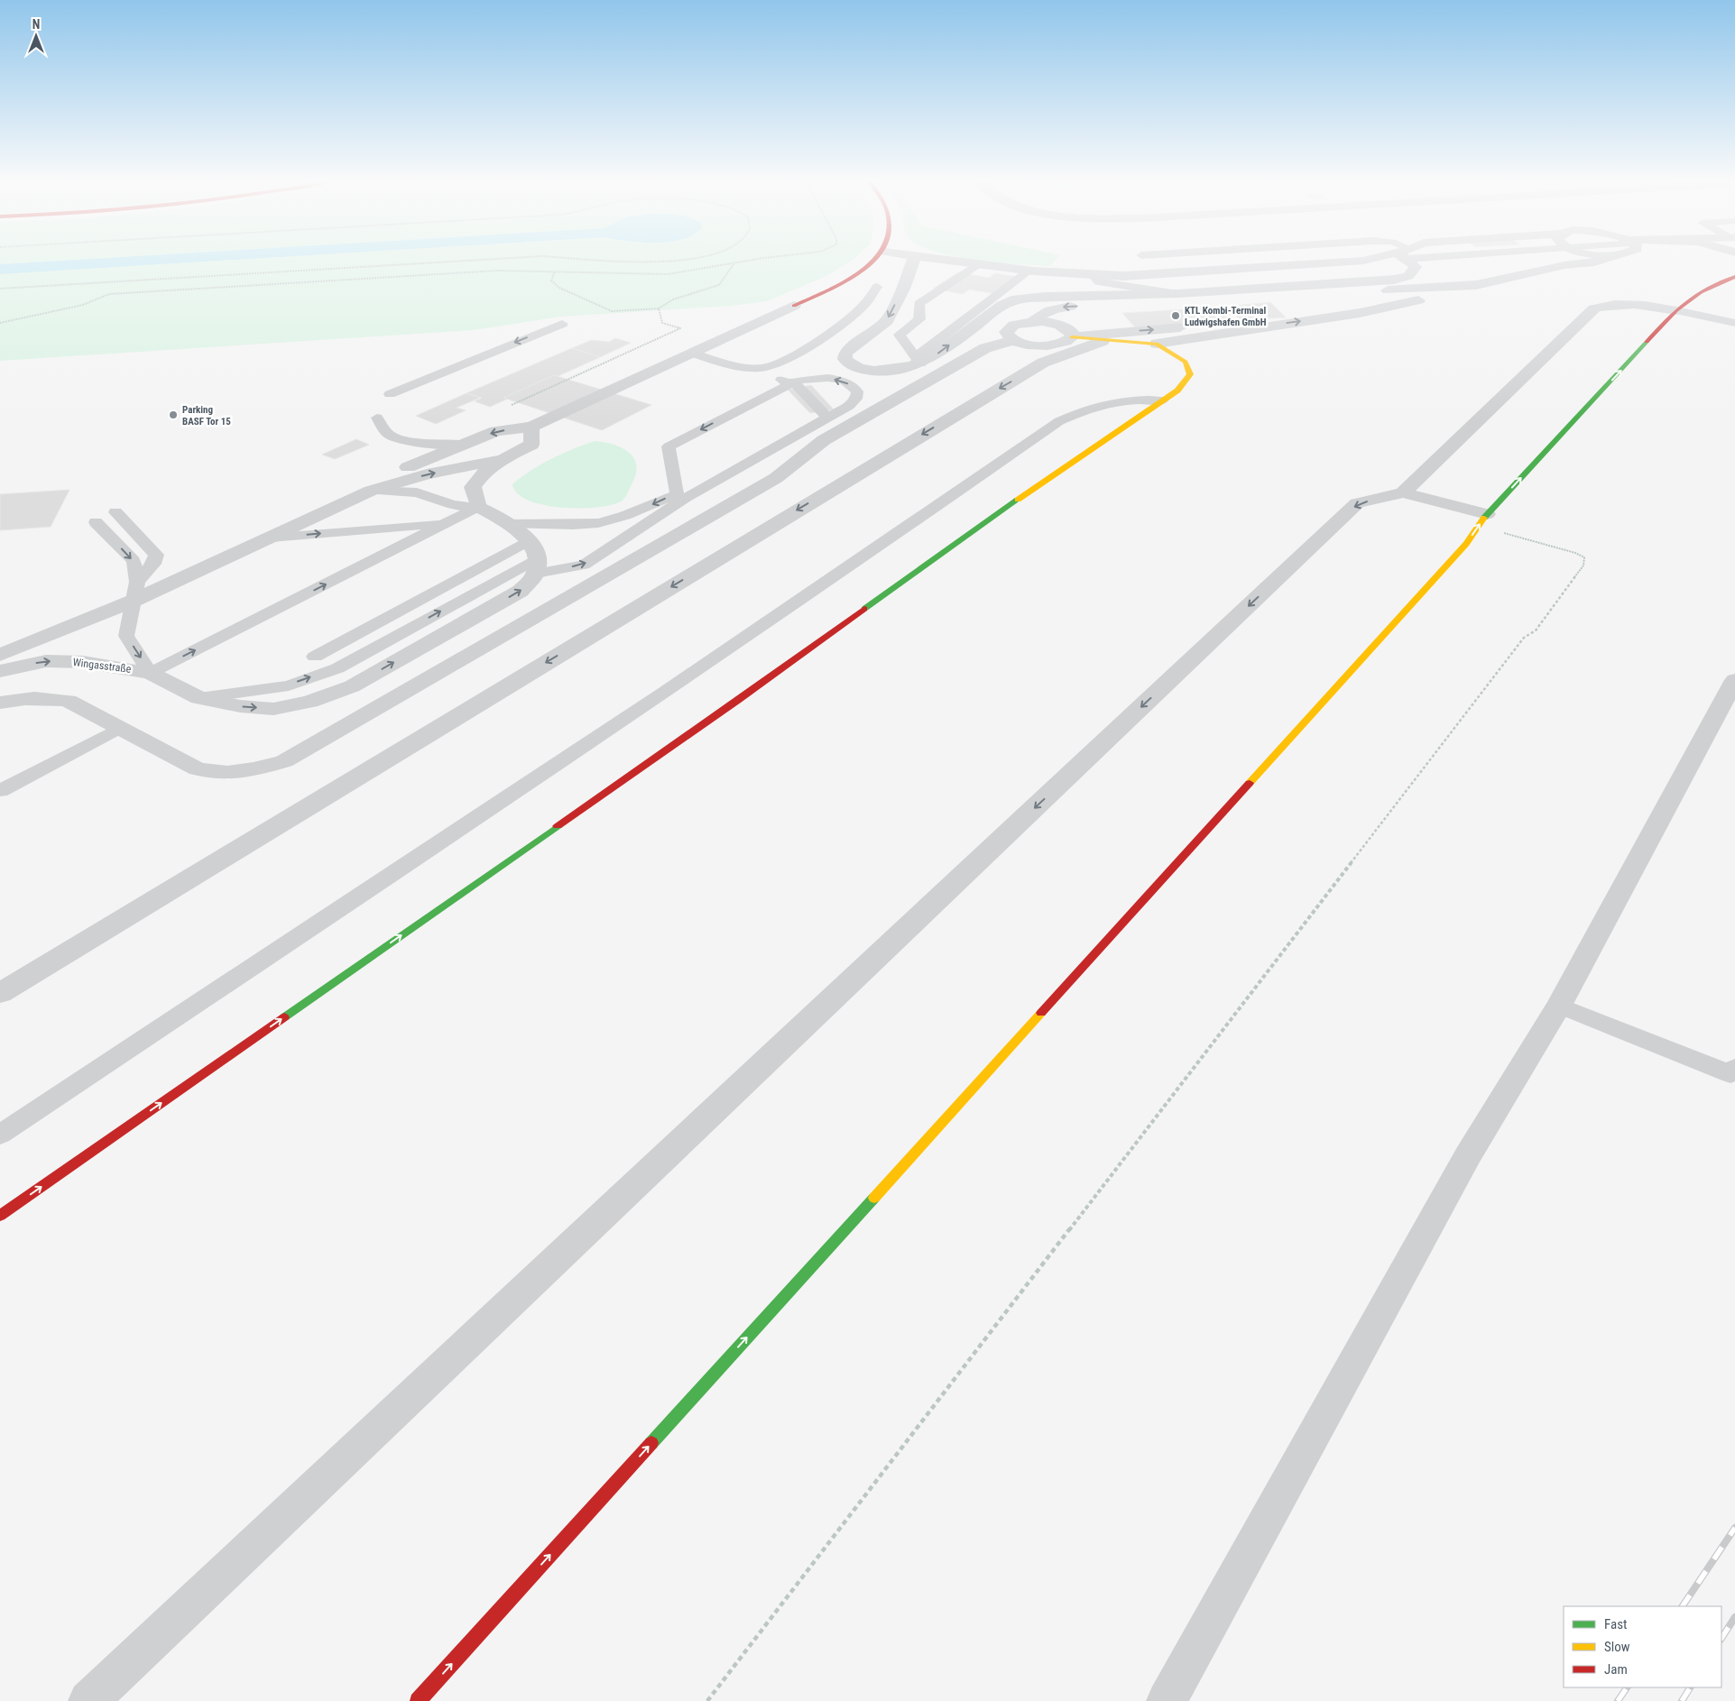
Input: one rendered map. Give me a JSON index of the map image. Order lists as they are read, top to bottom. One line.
{"streets":{"street":["Wingasstraße"]},"places":["KTL Kombi-Terminal Ludwigshafen GmbH","Parking BASF Tor 15"],"legend":["Fast","Slow","Jam"],"north":"top"}
